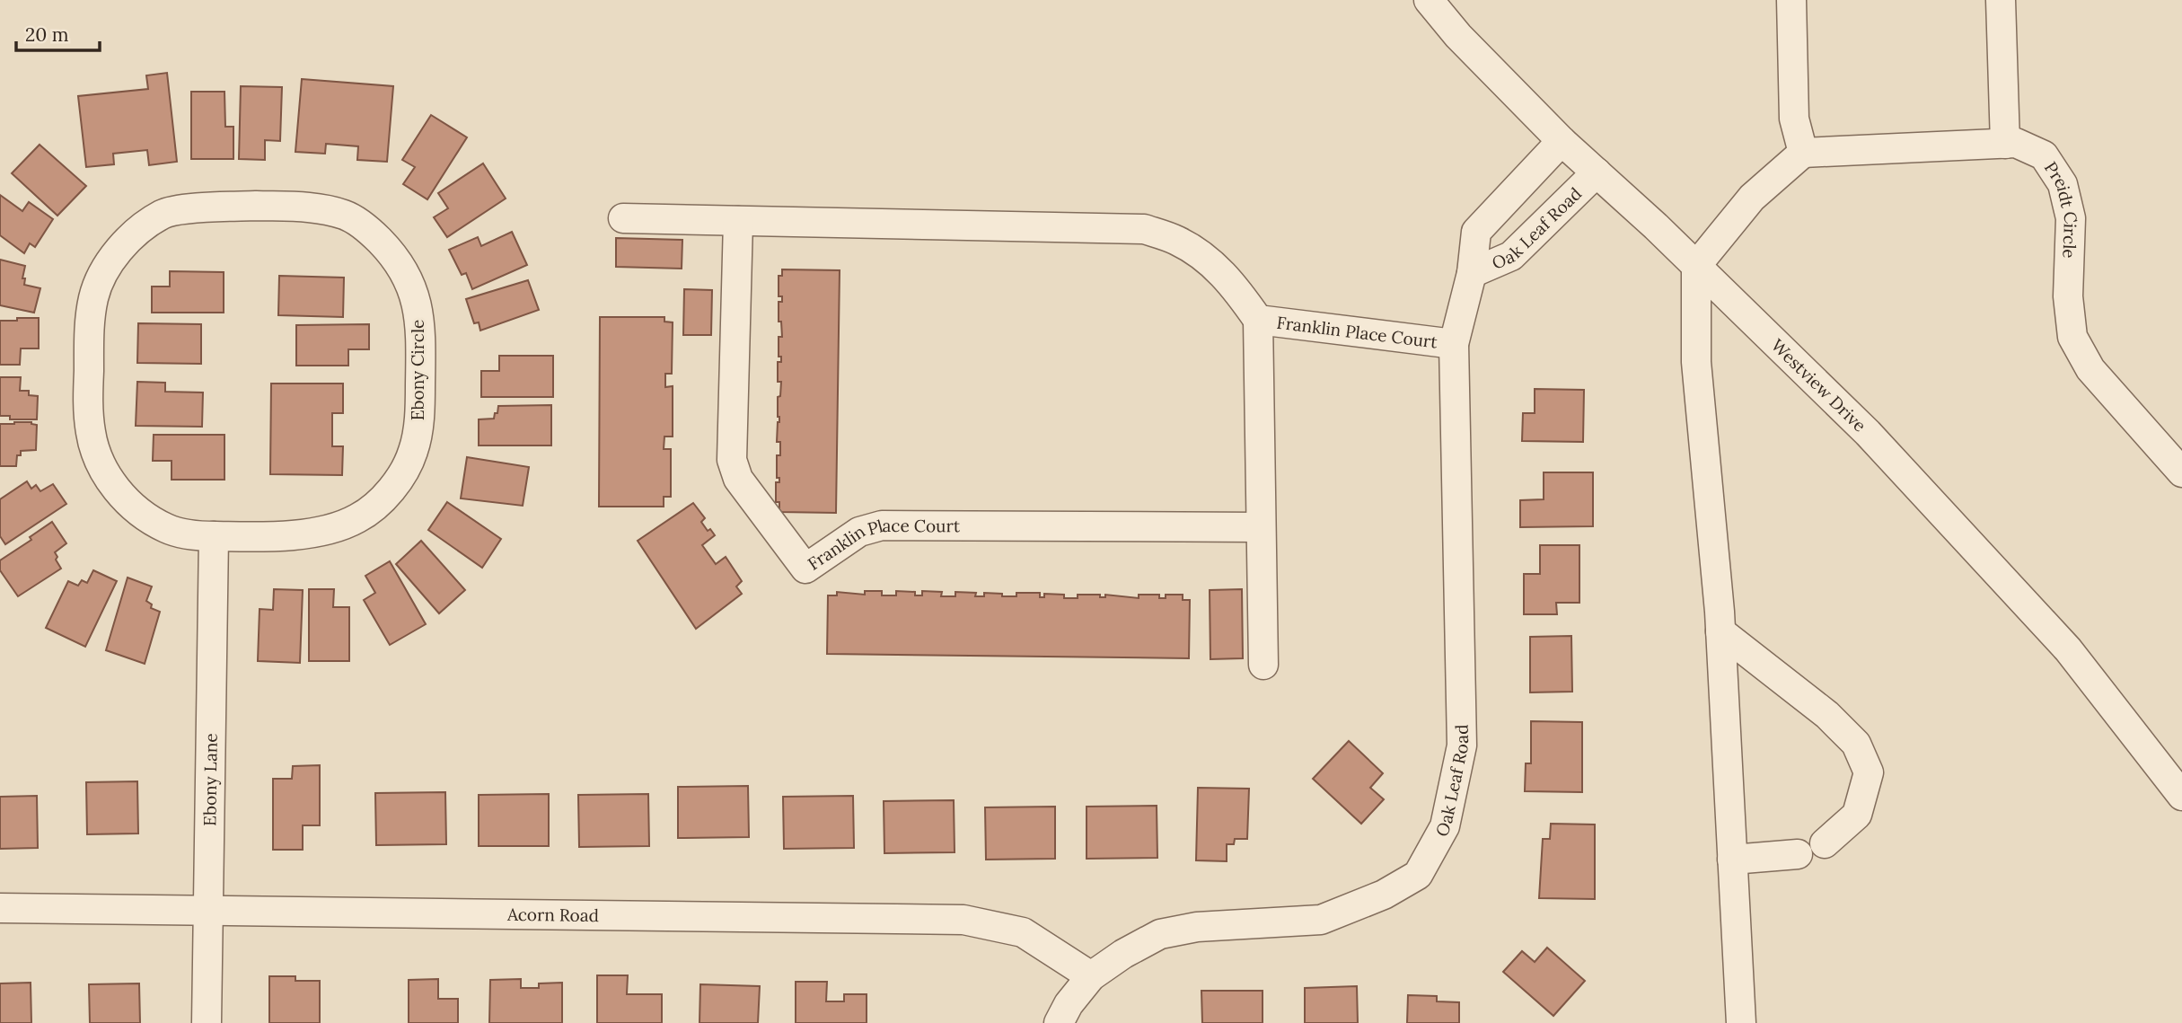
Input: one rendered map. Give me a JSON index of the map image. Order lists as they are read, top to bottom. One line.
{"streets":{"street":["Preidt Circle","Oak Leaf Road","Franklin Place Court","Ebony Circle","Westview Drive","Ebony Lane","Acorn Road"]},"crossings":[["Oak Leaf Road","Franklin Place Court"],["Oak Leaf Road","Westview Drive"],["Oak Leaf Road","Acorn Road"],["Ebony Circle","Ebony Lane"],["Ebony Lane","Acorn Road"]],"scale_bar":"20 m"}
